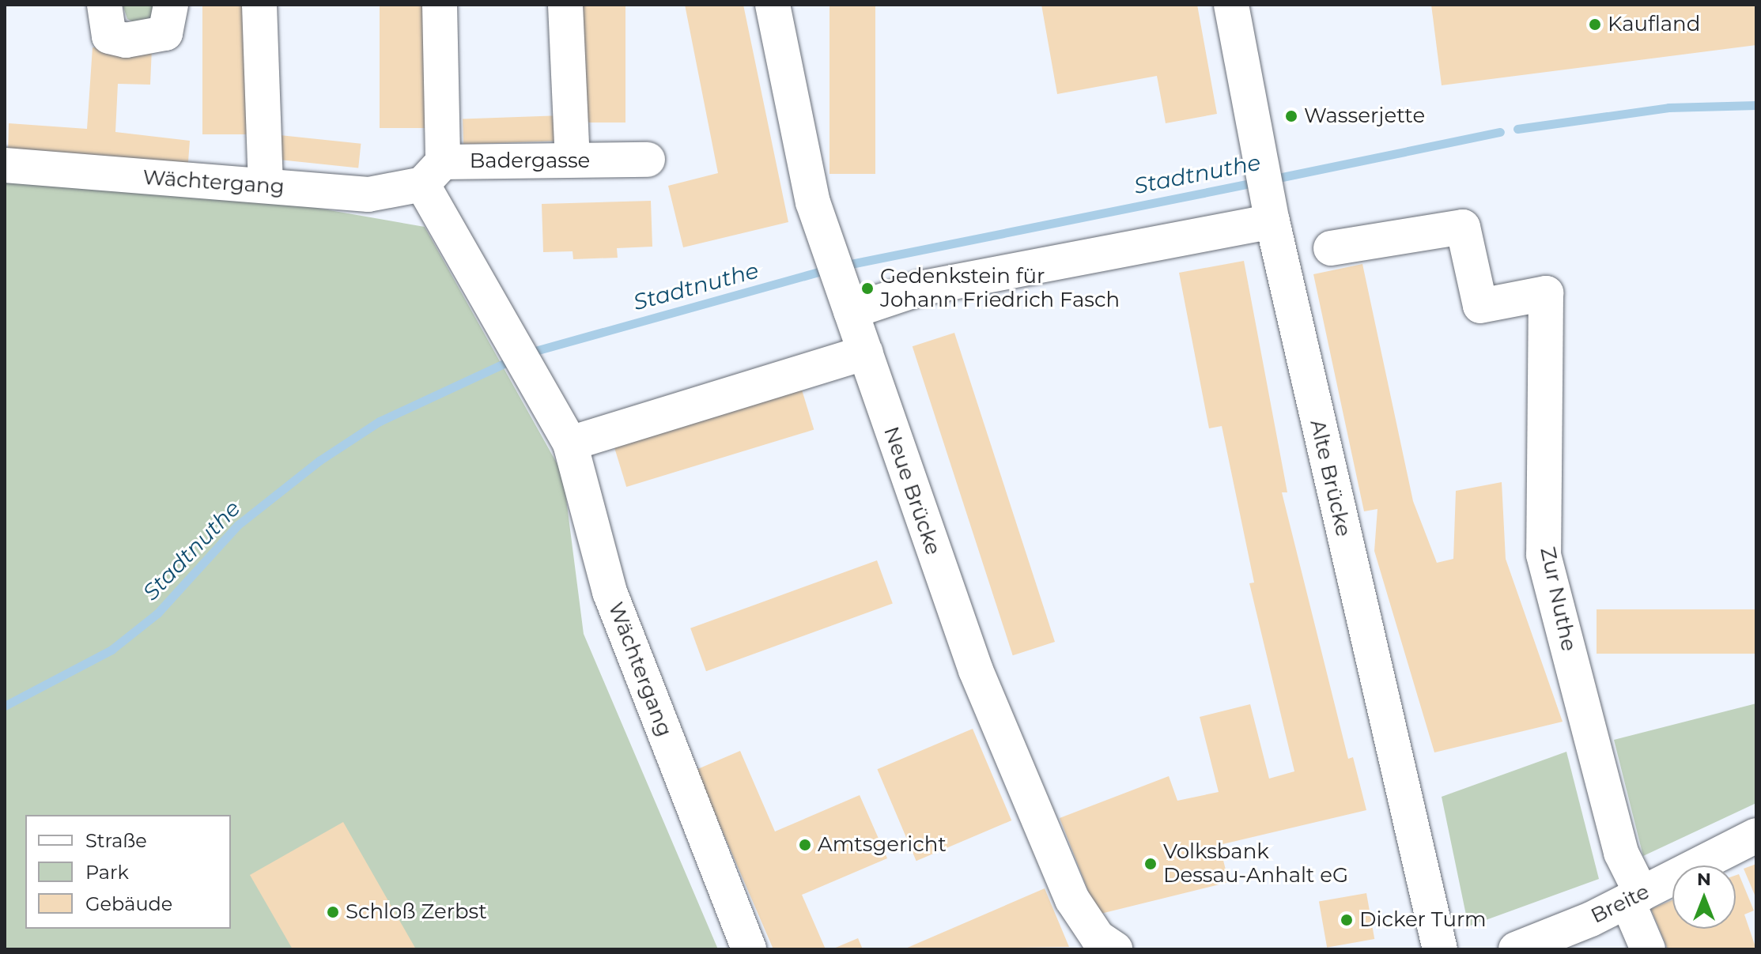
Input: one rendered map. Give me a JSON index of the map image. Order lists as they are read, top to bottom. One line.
{"streets":{"street":["Badergasse","Wächtergang","Alte Brücke","Neue Brücke","Zur Nuthe","Breite"]},"crossings":[["Badergasse","Wächtergang"],["Zur Nuthe","Breite"]],"water":["Stadtnuthe"],"places":["Kaufland","Wasserjette","Gedenkstein für Johann Friedrich Fasch","Amtsgericht","Volksbank Dessau-Anhalt eG","Schloß Zerbst","Dicker Turm"],"legend":["Straße","Park","Gebäude"],"north":"top"}
